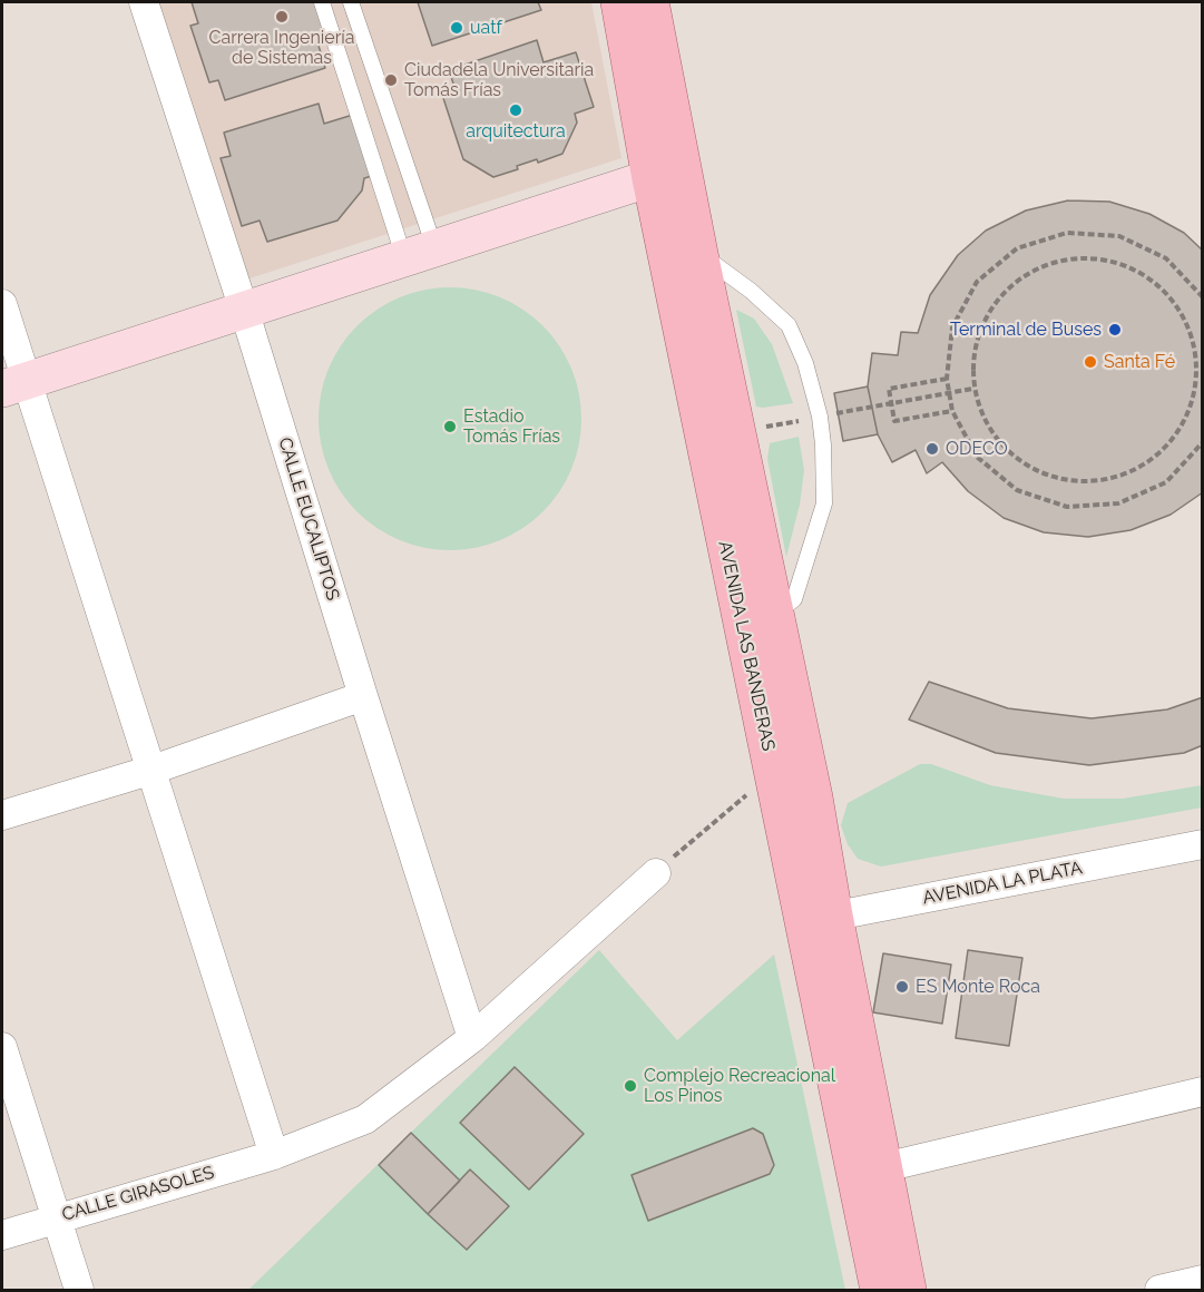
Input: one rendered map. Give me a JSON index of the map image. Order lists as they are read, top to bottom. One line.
{"streets":{"main road":["AVENIDA LAS BANDERAS"],"street":["CALLE EUCALIPTOS","AVENIDA LA PLATA","CALLE GIRASOLES"]},"crossings":[["CALLE EUCALIPTOS","CALLE GIRASOLES"],["AVENIDA LAS BANDERAS","AVENIDA LA PLATA"]],"places":["Carrera Ingeniería de Sistemas","uatf","Ciudadela Universitaria Tomás Frías","arquitectura","Terminal de Buses","Santa Fé","Estadio Tomás Frías","ODECO","ES Monte Roca","Complejo Recreacional Los Pinos"]}
